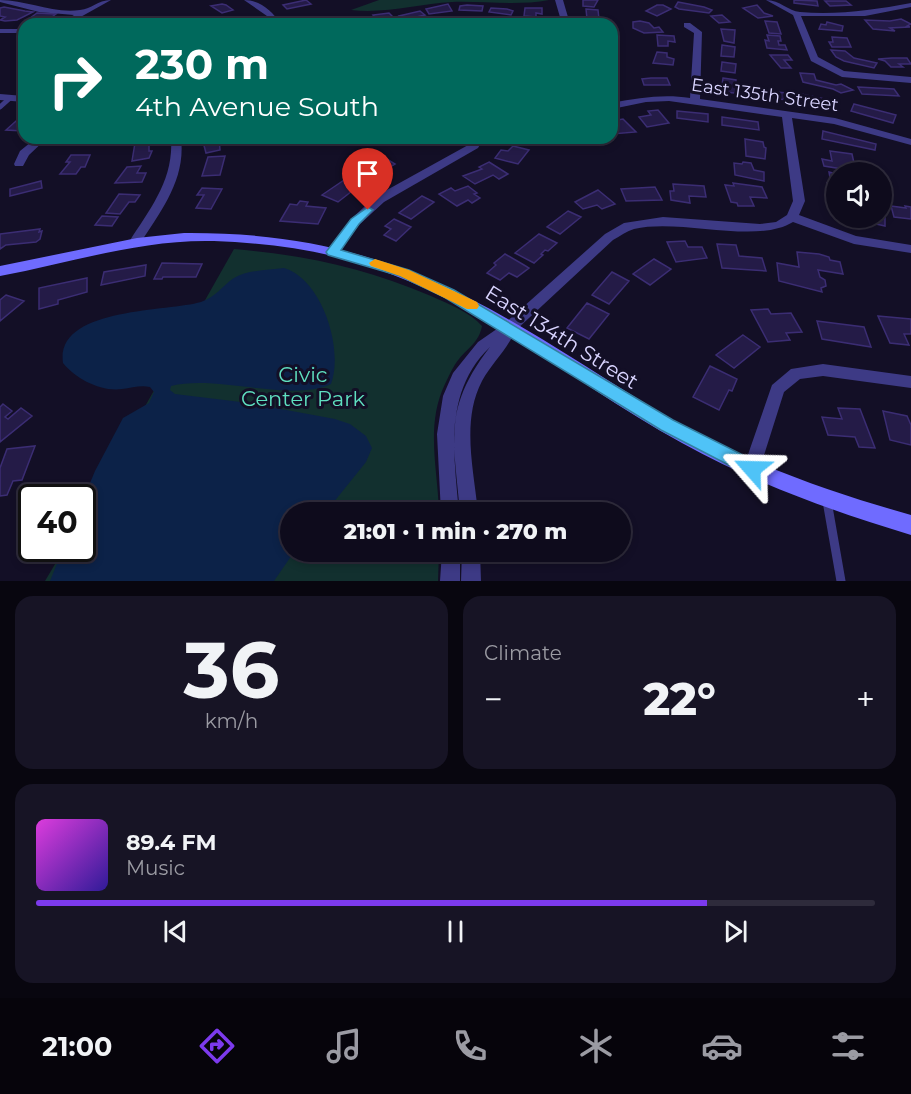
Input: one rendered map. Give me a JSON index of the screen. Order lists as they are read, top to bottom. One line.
{"streets":{"street":["East 135th Street","East 134th Street"]},"parks":["Civic Center Park"],"page":{"turn":["230 m","4th Avenue South"],"limit":"40","trip":"21:01 · 1 min · 270 m","tile":[["36","km/h"],"Climate"],"heat":["−","22°","+"],"song":["89.4 FM","Music"],"tabs":"21:00"}}
